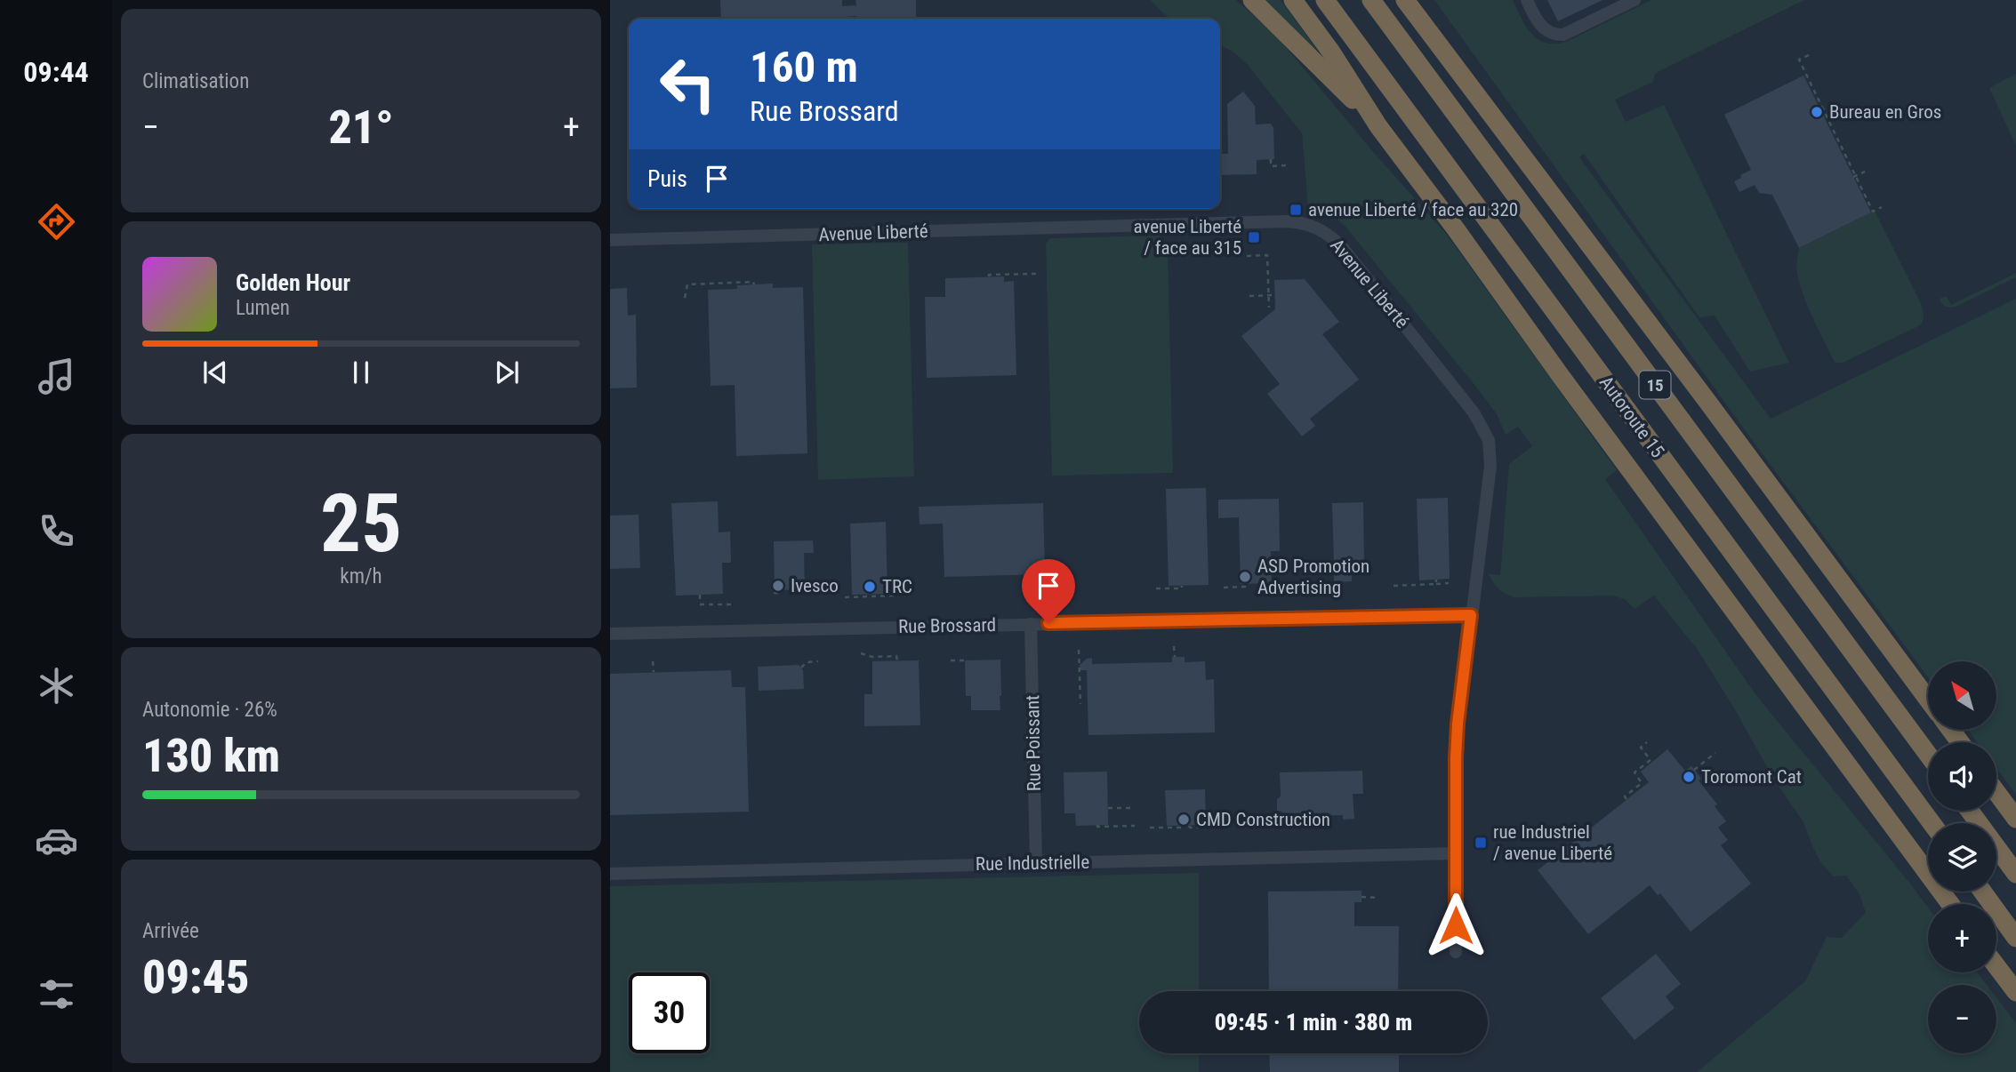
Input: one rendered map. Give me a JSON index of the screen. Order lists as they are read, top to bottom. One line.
{"streets":{"highway":["15","Autoroute 15"],"street":["Avenue Liberté","Rue Brossard","Rue Poissant","Rue Industrielle"]},"crossings":[["Avenue Liberté","Rue Brossard"],["Avenue Liberté","Rue Industrielle"],["Rue Brossard","Rue Poissant"],["Rue Poissant","Rue Industrielle"]],"places":{"other":["Bureau en Gros","ASD Promotion Advertising","Ivesco","TRC","Toromont Cat","CMD Construction"],"transit":["avenue Liberté / face au 320","avenue Liberté / face au 315","rue Industriel / avenue Liberté"]},"north":"top left","page":{"tabs":"09:44","tile":["Climatisation",["25","km/h"],["Autonomie · 26%","130 km"],["Arrivée","09:45"]],"turn":["160 m","Rue Brossard"],"heat":["−","21°","+"],"then":"Puis","song":["Golden Hour","Lumen"],"map_buttons":["+","−"],"limit":"30","trip":"09:45 · 1 min · 380 m"}}
